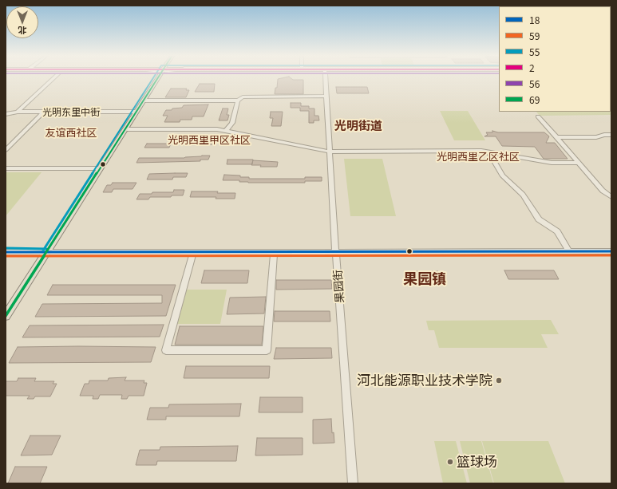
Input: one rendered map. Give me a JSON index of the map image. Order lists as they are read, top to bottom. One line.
{"streets":{"street":["光明东里中街","果园街"]},"districts":["光明街道","友谊西社区","光明西里甲区社区","光明西里乙区社区","果园镇"],"places":["河北能源职业技术学院","篮球场"],"lines":["transit line 55","transit line 69","transit line 18","transit line 59"],"legend":["18","59","55","2","56","69"],"north":"bottom"}
